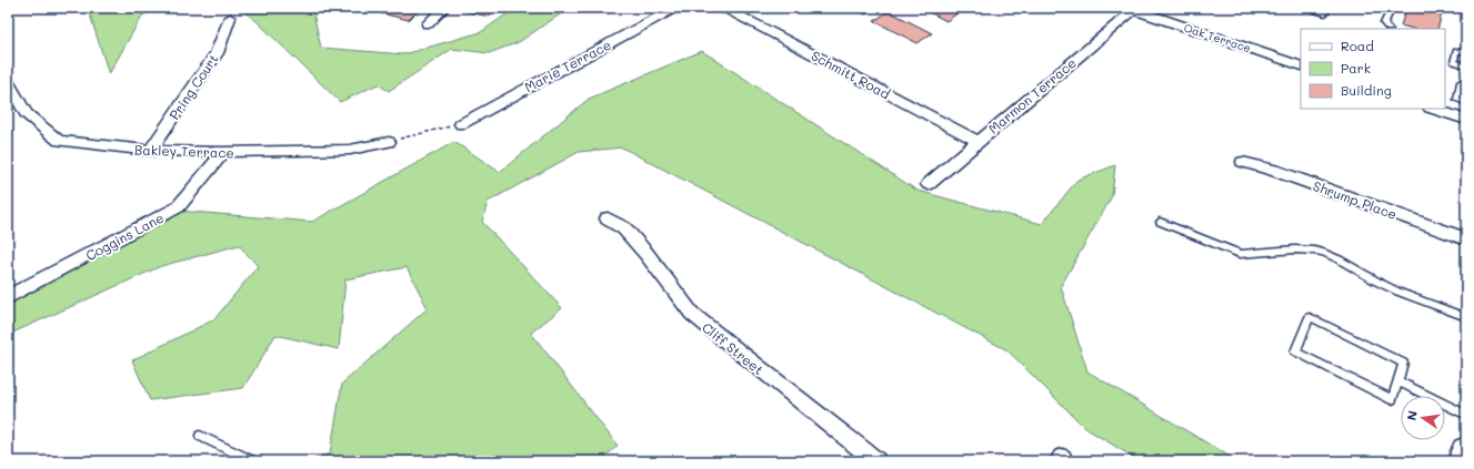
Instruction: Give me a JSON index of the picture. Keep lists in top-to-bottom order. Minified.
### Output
{"streets":{"street":["Oak Terrace","Marie Terrace","Schmitt Road","Pring Court","Marmon Terrace","Bakley Terrace","Shrump Place","Coggins Lane","Cliff Street"]},"crossings":[["Oak Terrace","Marmon Terrace"],["Schmitt Road","Marmon Terrace"],["Pring Court","Bakley Terrace"],["Bakley Terrace","Coggins Lane"]],"legend":["Road","Park","Building"],"north":"left"}
